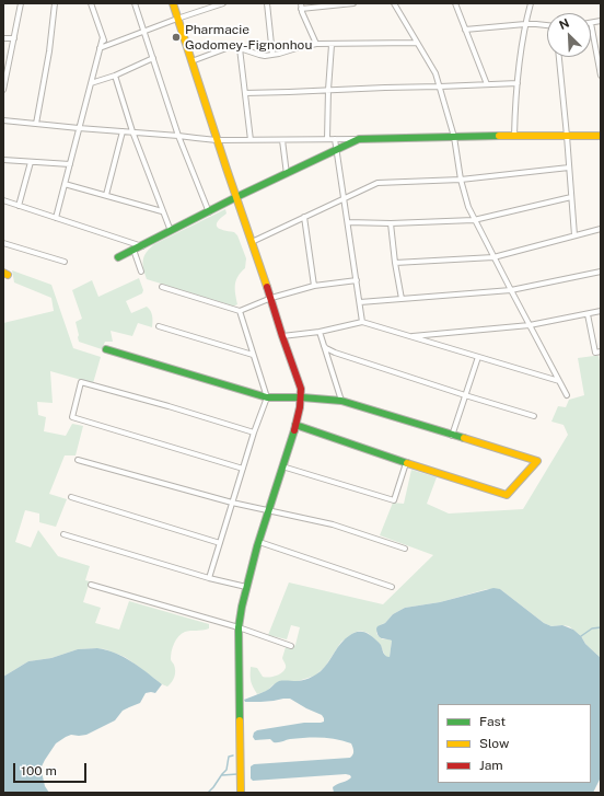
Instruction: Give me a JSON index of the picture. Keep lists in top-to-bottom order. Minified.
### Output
{"places":["Pharmacie Godomey-Fignonhou"],"legend":["Fast","Slow","Jam"],"scale_bar":"100 m","north":"top left"}
